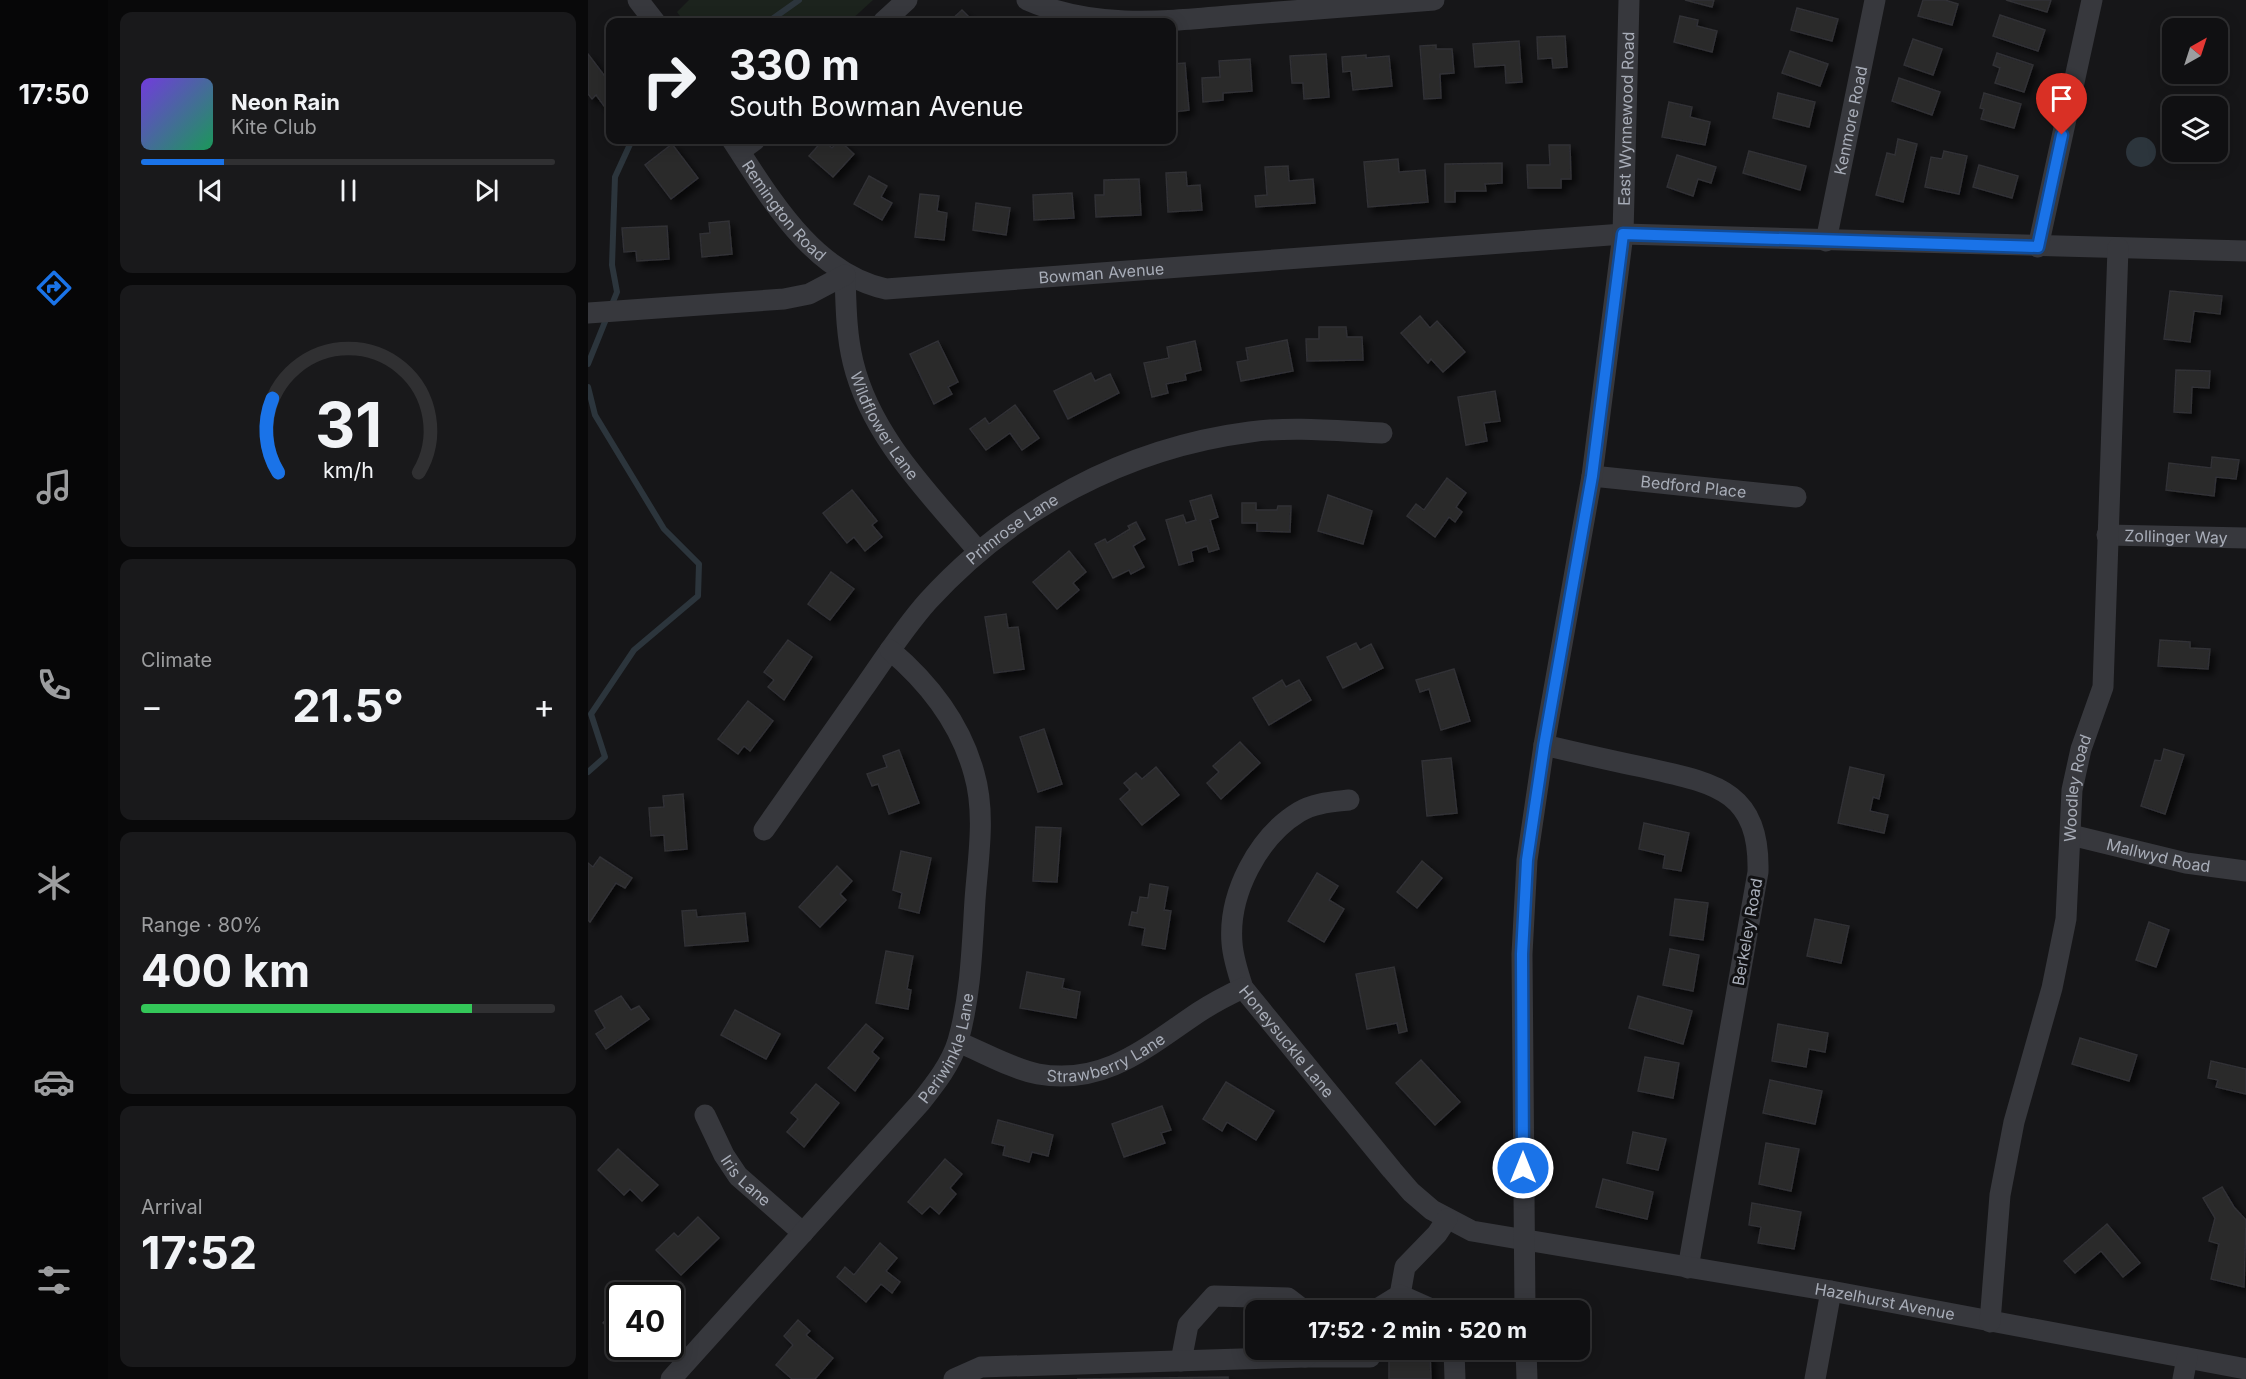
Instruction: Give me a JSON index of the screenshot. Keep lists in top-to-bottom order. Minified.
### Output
{"streets":{"street":["East Wynnewood Road","Kenmore Road","Remington Road","Bowman Avenue","Wildflower Lane","Bedford Place","Primrose Lane","Zollinger Way","Woodley Road","Mallwyd Road","Berkeley Road","Honeysuckle Lane","Periwinkle Lane","Strawberry Lane","Iris Lane","Hazelhurst Avenue"]},"crossings":[["East Wynnewood Road","Bowman Avenue"],["East Wynnewood Road","Bedford Place"],["East Wynnewood Road","Berkeley Road"],["East Wynnewood Road","Honeysuckle Lane"],["East Wynnewood Road","Hazelhurst Avenue"],["Kenmore Road","Bowman Avenue"],["Remington Road","Bowman Avenue"],["Remington Road","Wildflower Lane"],["Bowman Avenue","Wildflower Lane"],["Bowman Avenue","Woodley Road"],["Wildflower Lane","Primrose Lane"],["Primrose Lane","Periwinkle Lane"],["Zollinger Way","Woodley Road"],["Woodley Road","Mallwyd Road"],["Woodley Road","Hazelhurst Avenue"],["Berkeley Road","Hazelhurst Avenue"],["Honeysuckle Lane","Strawberry Lane"],["Honeysuckle Lane","Hazelhurst Avenue"],["Periwinkle Lane","Strawberry Lane"],["Periwinkle Lane","Iris Lane"]],"north":"top right","page":{"tabs":"17:50","turn":["330 m","South Bowman Avenue"],"song":["Neon Rain","Kite Club"],"tile":["Climate",["Range · 80%","400 km"],["Arrival","17:52"]],"heat":["−","21.5°","+"],"limit":"40","trip":"17:52 · 2 min · 520 m","gauge":["31","km/h"]}}
